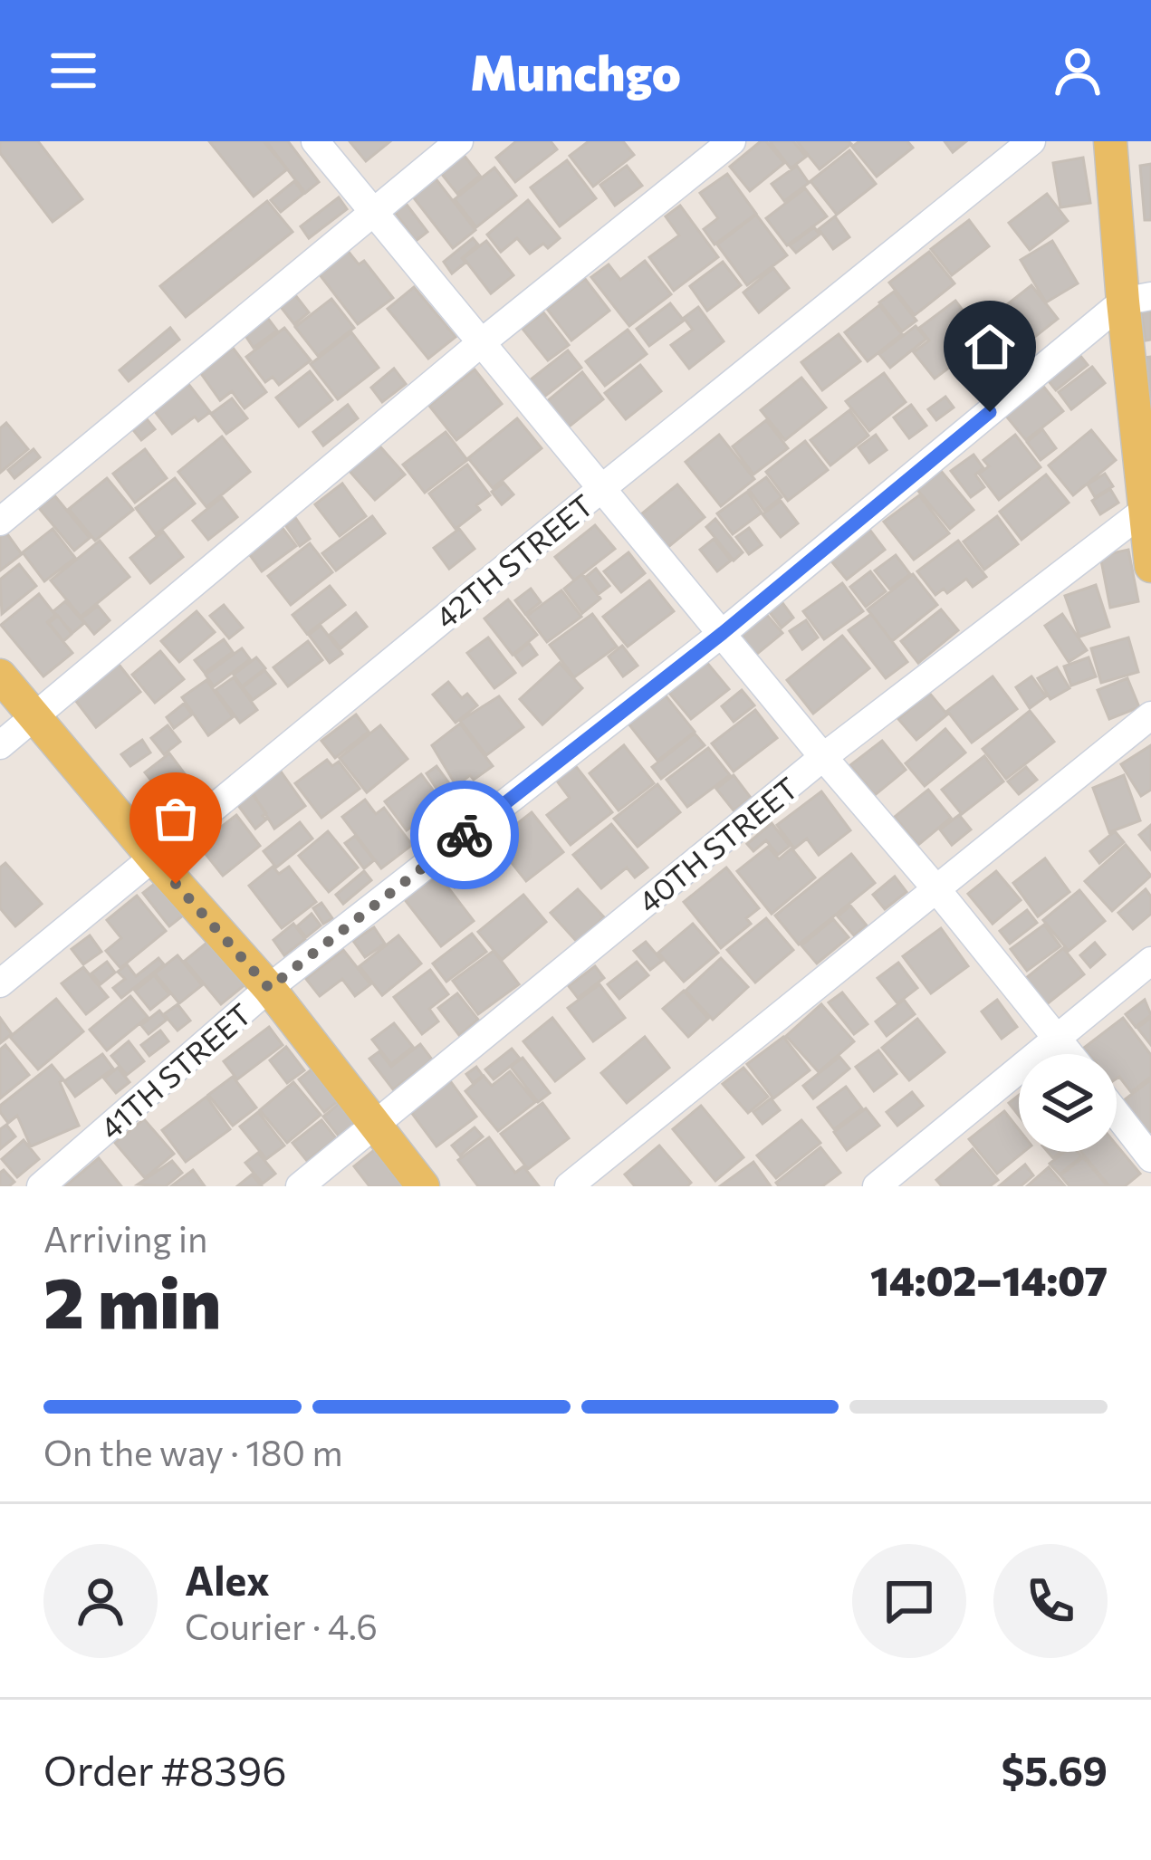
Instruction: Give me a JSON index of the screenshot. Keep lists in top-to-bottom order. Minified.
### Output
{"streets":{"street":["42TH STREET","40TH STREET","41TH STREET"]},"page":{"header":"Munchgo","heading":["2 min","Arriving in","14:02–14:07"],"panel":["Alex","Courier · 4.6","Order #8396","$5.69"],"bar":"On the way · 180 m"}}
